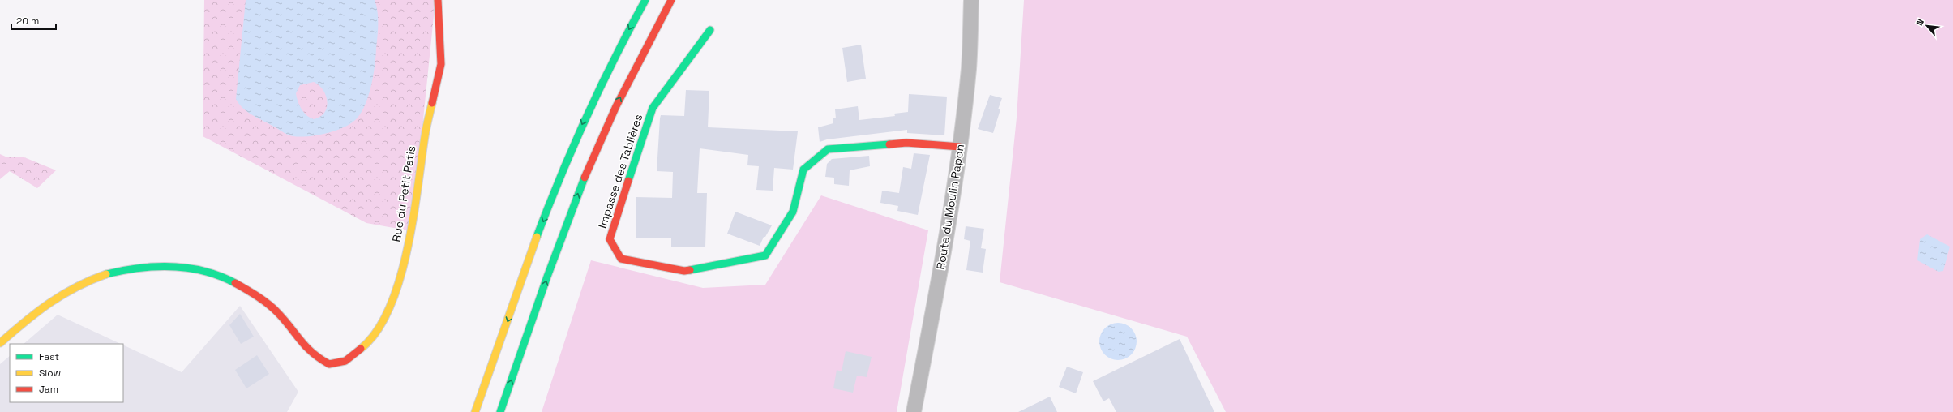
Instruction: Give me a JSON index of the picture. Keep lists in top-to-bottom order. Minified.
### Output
{"streets":{"main road":["Impasse des Tablières","Rue du Petit Patis"],"street":["Route du Moulin Papon"]},"crossings":[["Impasse des Tablières","Route du Moulin Papon"]],"legend":["Fast","Slow","Jam"],"scale_bar":"20 m","north":"top left"}
